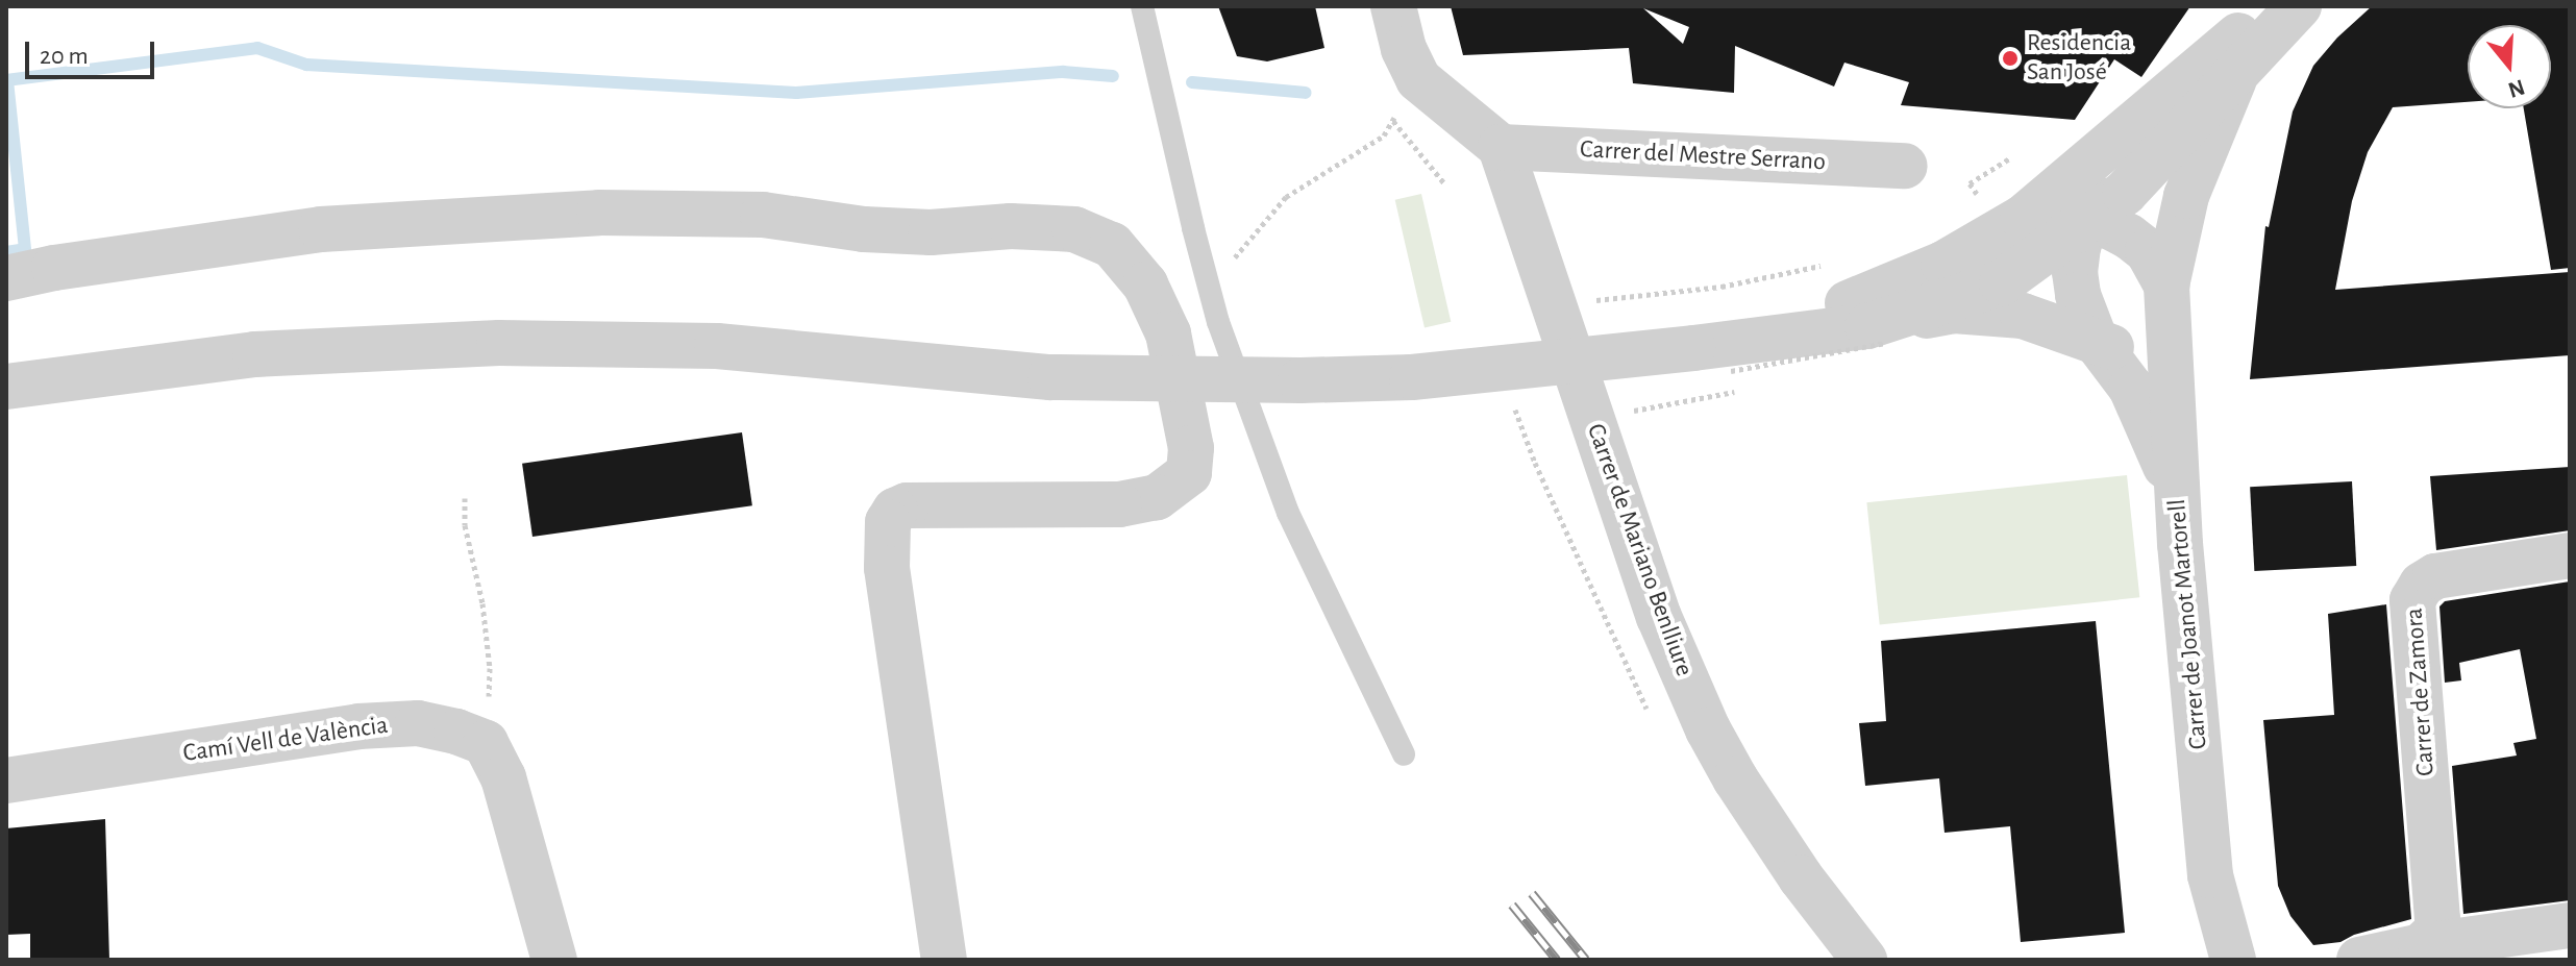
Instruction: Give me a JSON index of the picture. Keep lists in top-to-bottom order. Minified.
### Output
{"streets":{"street":["Carrer del Mestre Serrano","Carrer de Mariano Benlliure","Carrer de Joanot Martorell","Carrer de Zamora","Camí Vell de València"]},"crossings":[["Carrer del Mestre Serrano","Carrer de Mariano Benlliure"]],"places":["Residencia San José"],"scale_bar":"20 m","north":"bottom"}
